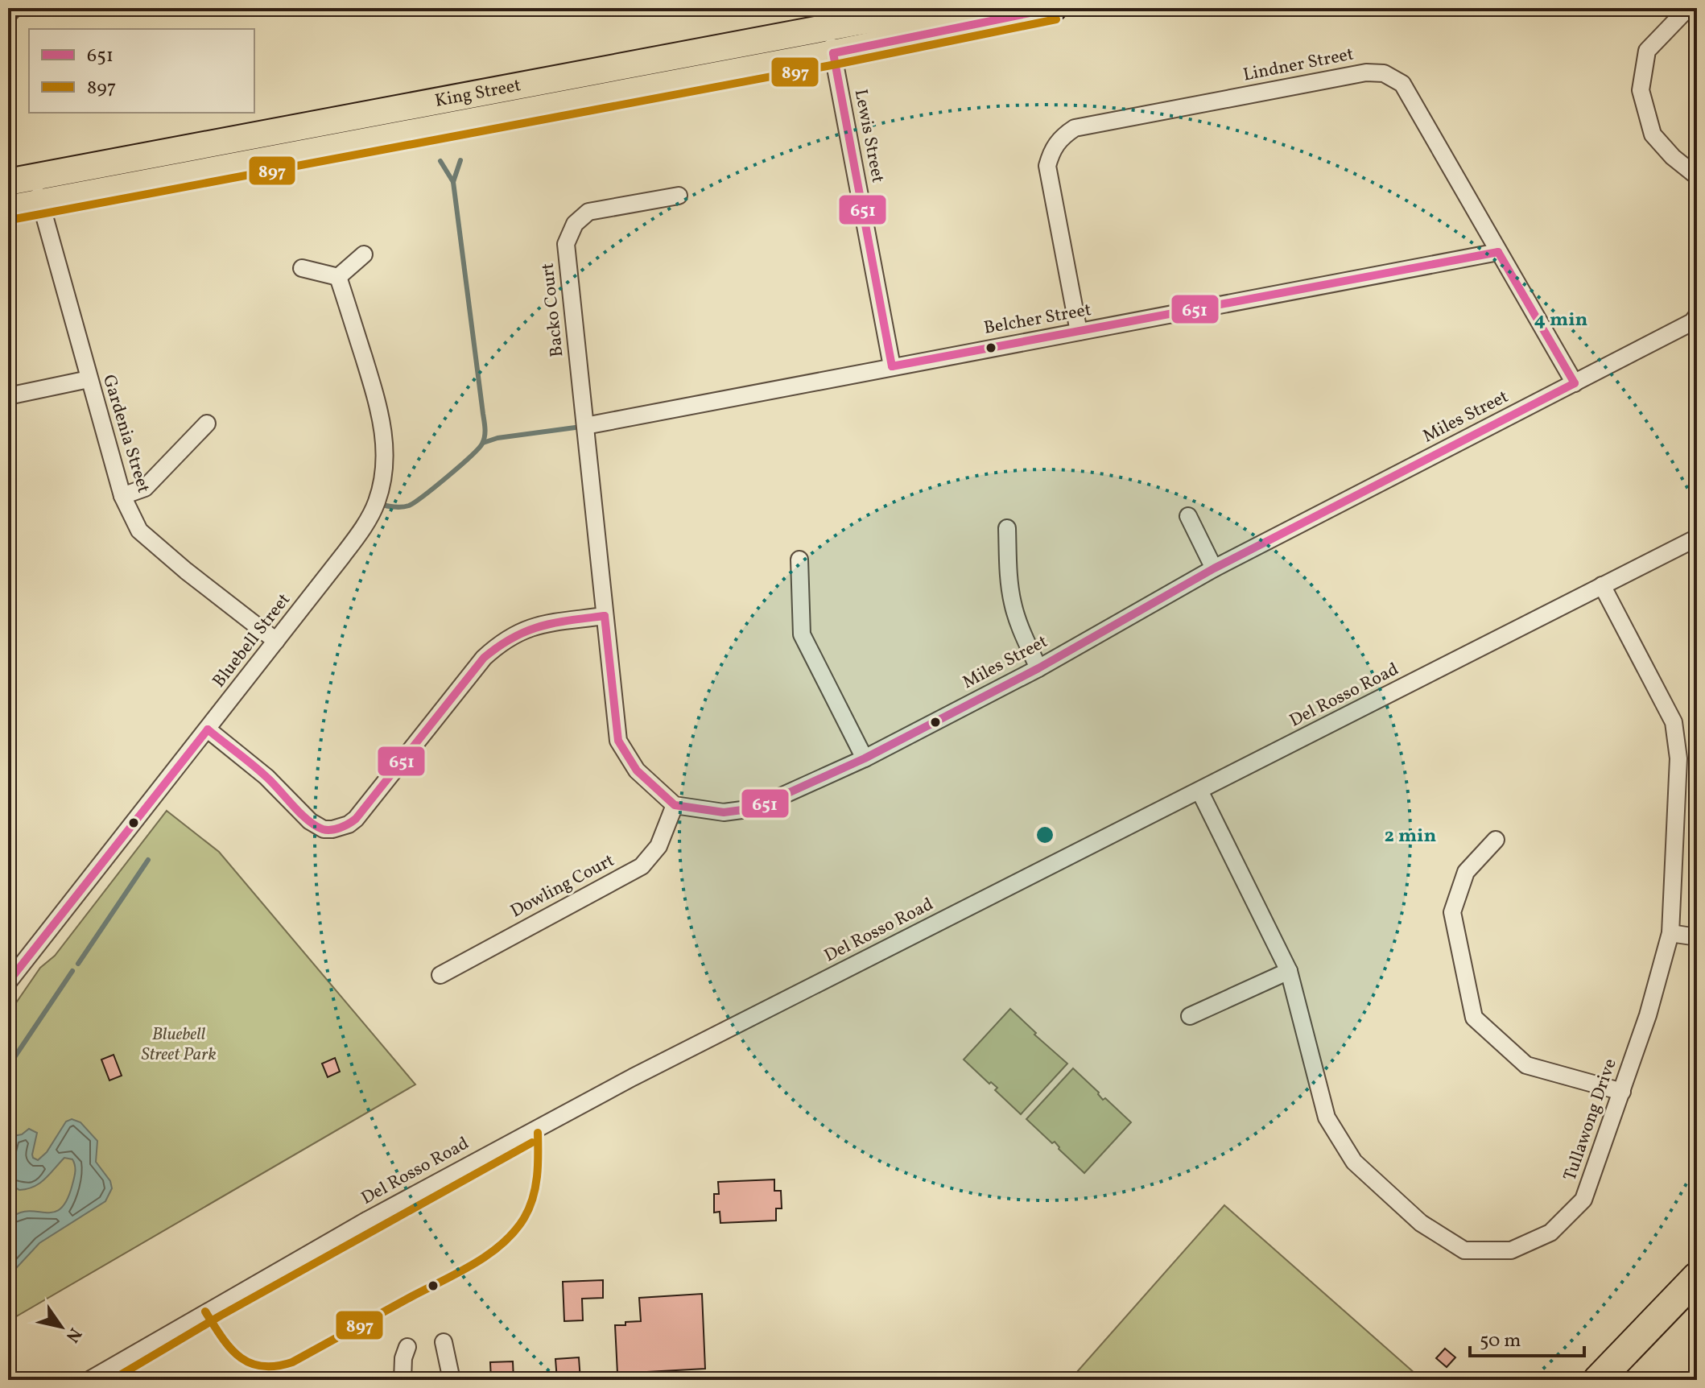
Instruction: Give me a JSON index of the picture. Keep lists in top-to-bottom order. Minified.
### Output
{"streets":{"main road":["King Street"],"street":["Lindner Street","Lewis Street","Backo Court","Belcher Street","Miles Street","Gardenia Street","Bluebell Street","Del Rosso Road","Dowling Court","Tullawong Drive"]},"crossings":[["Lindner Street","Belcher Street"],["Lindner Street","Miles Street"],["King Street","Lewis Street"],["King Street","Gardenia Street"],["Lewis Street","Belcher Street"],["Backo Court","Belcher Street"],["Miles Street","Dowling Court"],["Gardenia Street","Bluebell Street"],["Del Rosso Road","Tullawong Drive"]],"parks":["Bluebell Street Park"],"lines":["transit line 651","transit line 897"],"legend":["651","897"],"scale_bar":"50 m","north":"bottom right","rings":["4 min","2 min"]}
